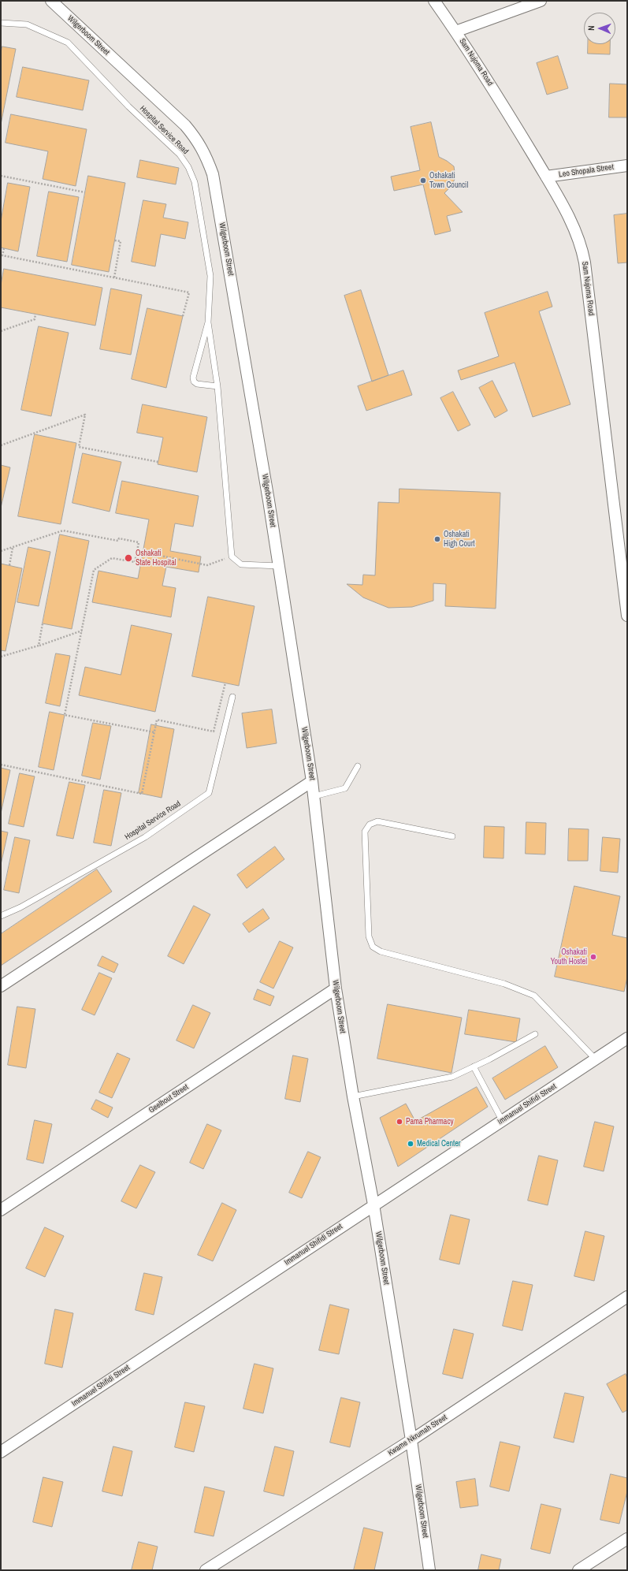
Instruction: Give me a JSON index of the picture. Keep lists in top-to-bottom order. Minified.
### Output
{"streets":{"street":["Wilgerboom Street","Sam Nujoma Road","Leo Shopala Street","Geelhout Street","Immanuel Shifidi Street","Kwame Nkrumah Street"],"lane":["Hospital Service Road"]},"crossings":[["Wilgerboom Street","Geelhout Street"],["Wilgerboom Street","Immanuel Shifidi Street"],["Wilgerboom Street","Kwame Nkrumah Street"],["Sam Nujoma Road","Leo Shopala Street"]],"places":["Oshakati Town Council","Oshakati High Court","Oshakati State Hospital","Oshakati Youth Hostel","Pama Pharmacy","Medical Center"],"north":"left"}
